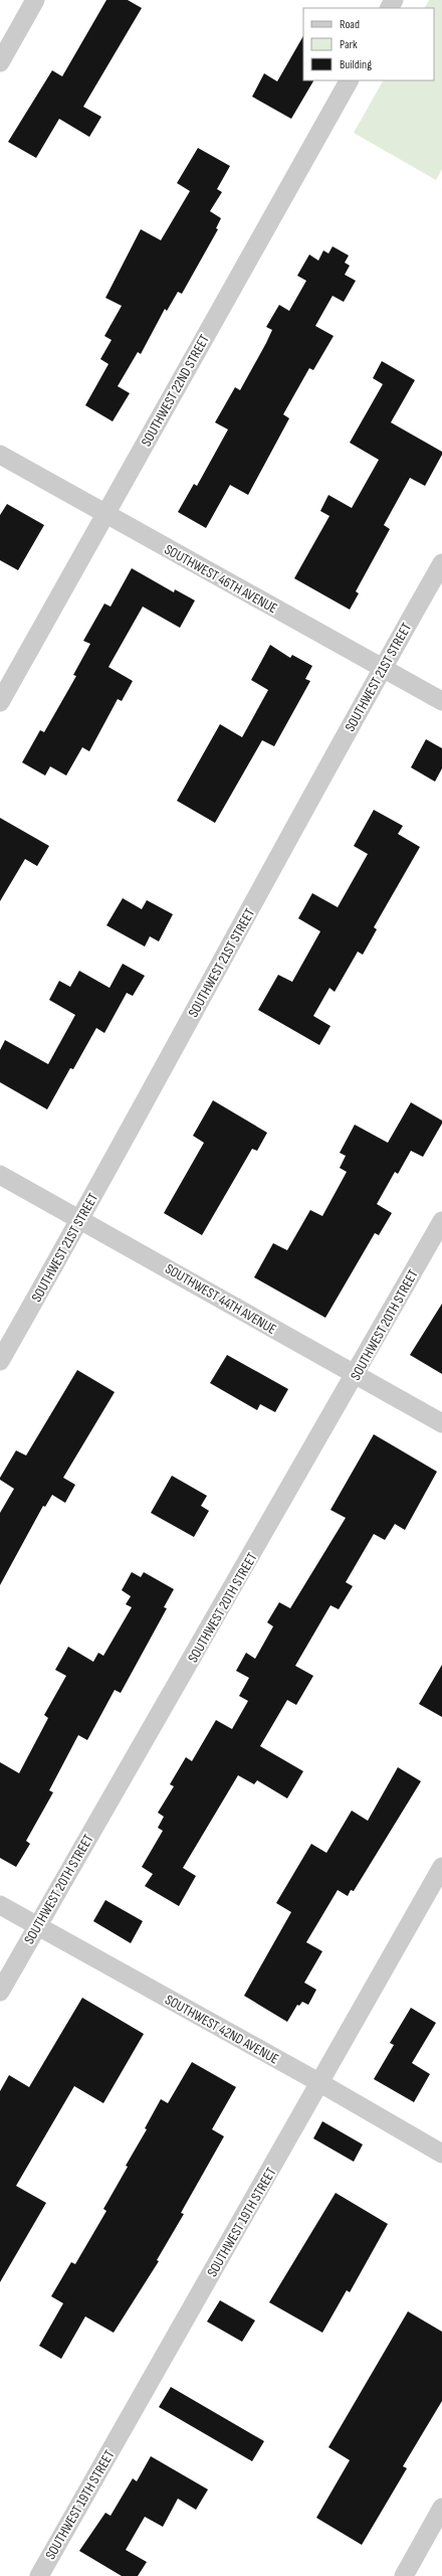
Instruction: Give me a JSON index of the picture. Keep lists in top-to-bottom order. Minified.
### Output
{"streets":{"street":["SOUTHWEST 22ND STREET","SOUTHWEST 46TH AVENUE","SOUTHWEST 21ST STREET","SOUTHWEST 44TH AVENUE","SOUTHWEST 20TH STREET","SOUTHWEST 42ND AVENUE","SOUTHWEST 19TH STREET"]},"crossings":[["SOUTHWEST 22ND STREET","SOUTHWEST 46TH AVENUE"],["SOUTHWEST 46TH AVENUE","SOUTHWEST 21ST STREET"],["SOUTHWEST 21ST STREET","SOUTHWEST 44TH AVENUE"],["SOUTHWEST 44TH AVENUE","SOUTHWEST 20TH STREET"],["SOUTHWEST 20TH STREET","SOUTHWEST 42ND AVENUE"],["SOUTHWEST 42ND AVENUE","SOUTHWEST 19TH STREET"]],"legend":["Road","Park","Building"]}
